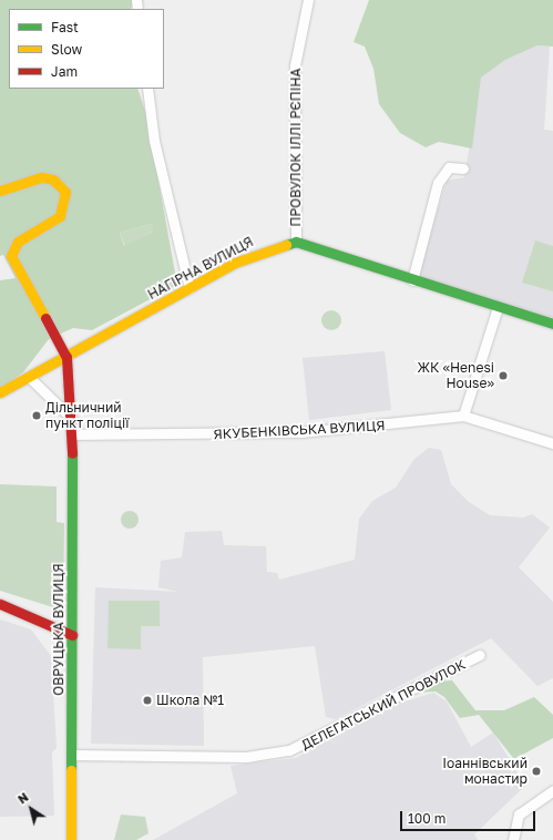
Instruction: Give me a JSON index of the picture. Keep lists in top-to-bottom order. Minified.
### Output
{"streets":{"street":["ПРОВУЛОК ІЛЛІ РЄПІНА","НАГІРНА ВУЛИЦЯ","ЯКУБЕНКІВСЬКА ВУЛИЦЯ","ОВРУЦЬКА ВУЛИЦЯ","ДЕЛЕГАТСЬКИЙ ПРОВУЛОК"]},"crossings":[["ПРОВУЛОК ІЛЛІ РЄПІНА","НАГІРНА ВУЛИЦЯ"],["НАГІРНА ВУЛИЦЯ","ОВРУЦЬКА ВУЛИЦЯ"],["ЯКУБЕНКІВСЬКА ВУЛИЦЯ","ОВРУЦЬКА ВУЛИЦЯ"],["ОВРУЦЬКА ВУЛИЦЯ","ДЕЛЕГАТСЬКИЙ ПРОВУЛОК"]],"places":["ЖК «Henesi House»","Дільничний пункт поліції","Школа №1","Іоаннівський монастир"],"legend":["Fast","Slow","Jam"],"scale_bar":"100 m","north":"top left"}
